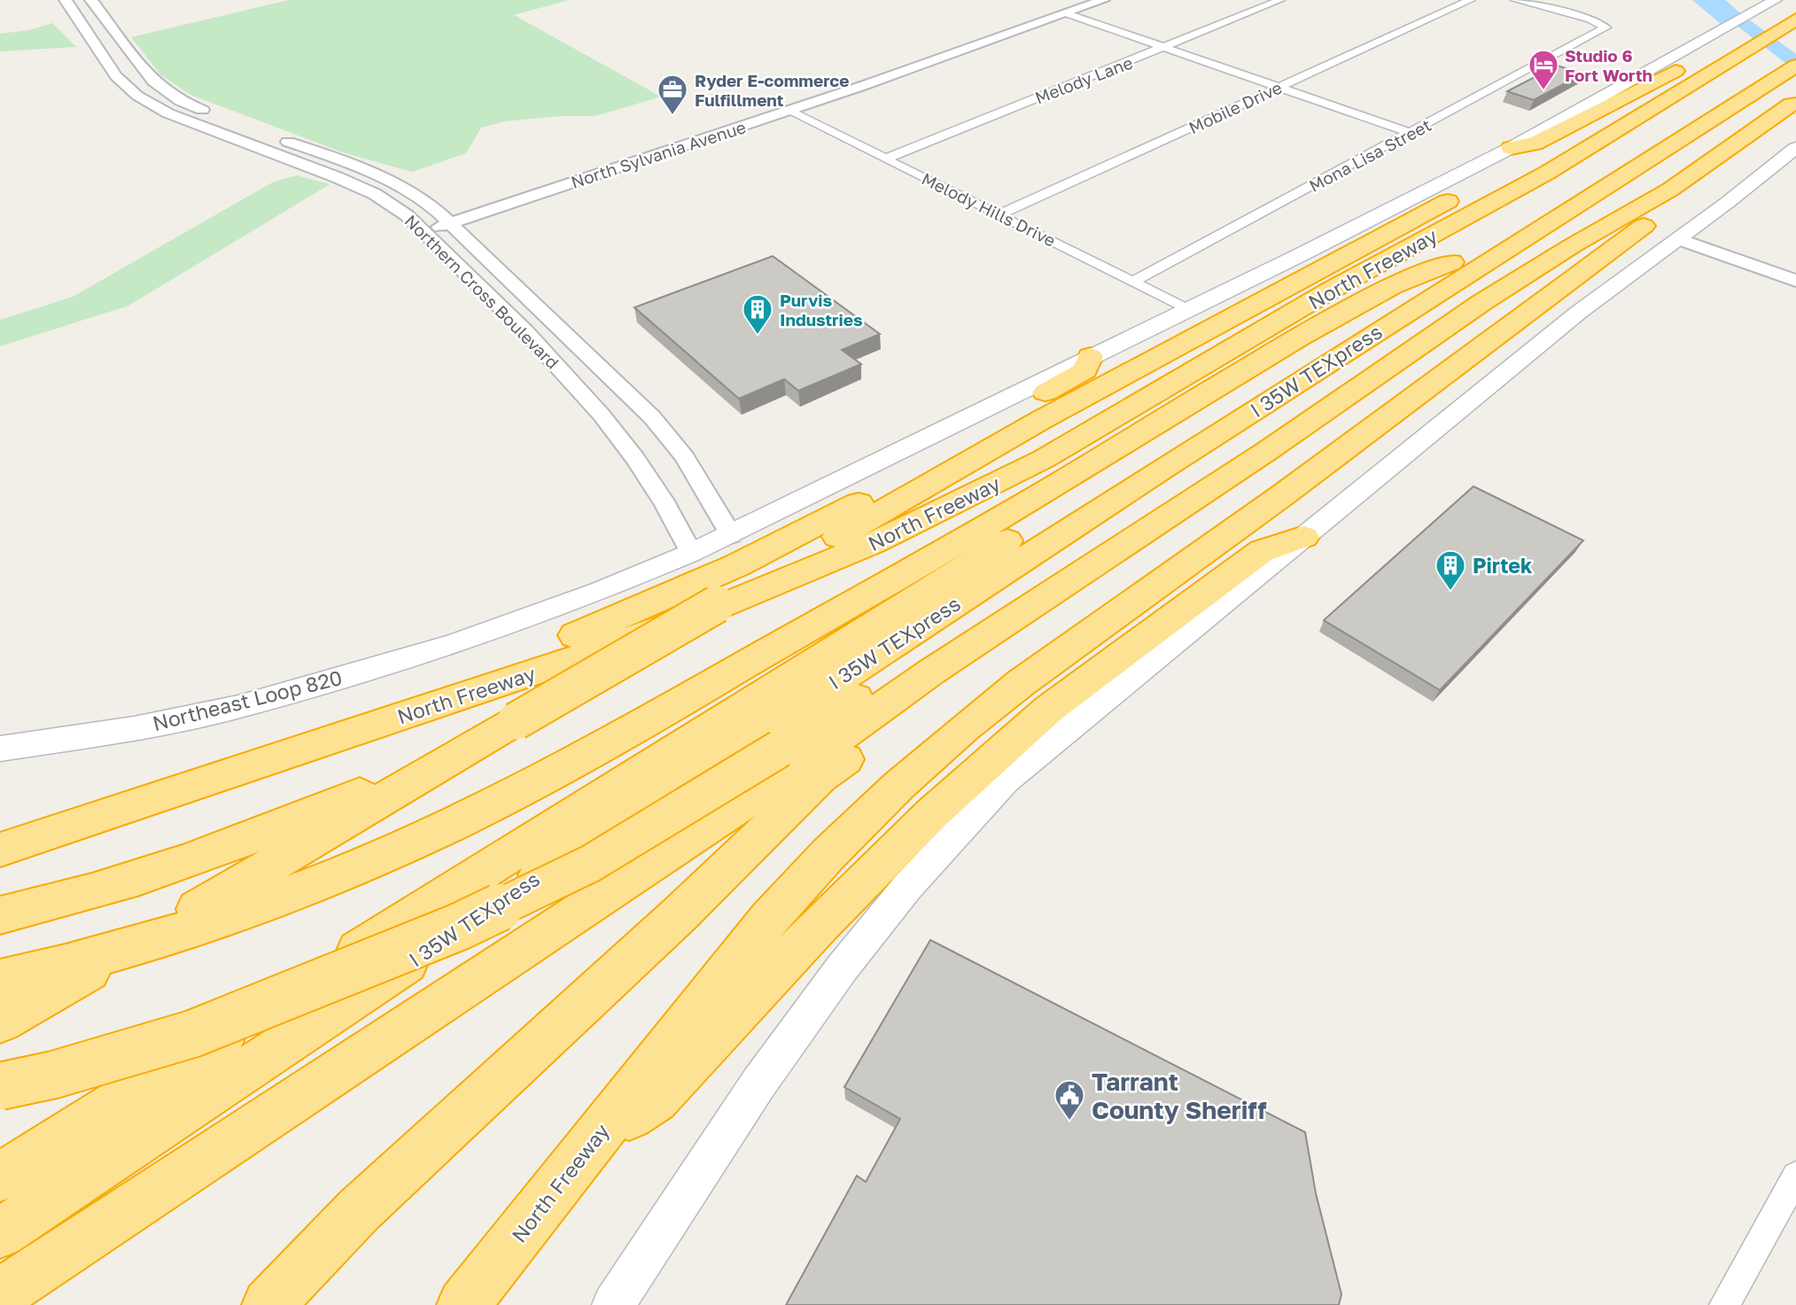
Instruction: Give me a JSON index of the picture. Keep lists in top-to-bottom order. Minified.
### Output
{"streets":{"highway":["North Freeway","I 35W TEXpress"],"main road":["Northeast Loop 820"],"street":["Melody Lane","Mobile Drive","North Sylvania Avenue","Mona Lisa Street","Melody Hills Drive","Northern Cross Boulevard"]},"crossings":[["Melody Lane","Melody Hills Drive"],["Mobile Drive","Melody Hills Drive"],["North Sylvania Avenue","Melody Hills Drive"],["North Sylvania Avenue","Northern Cross Boulevard"],["Mona Lisa Street","Melody Hills Drive"],["Melody Hills Drive","North Freeway"],["North Freeway","Northern Cross Boulevard"],["North Freeway","Northeast Loop 820"]],"places":{"hotel":["Studio 6 Fort Worth"],"office":["Ryder E-commerce Fulfillment"],"building":["Purvis Industries","Pirtek"],"public building":["Tarrant County Sheriff"]}}
